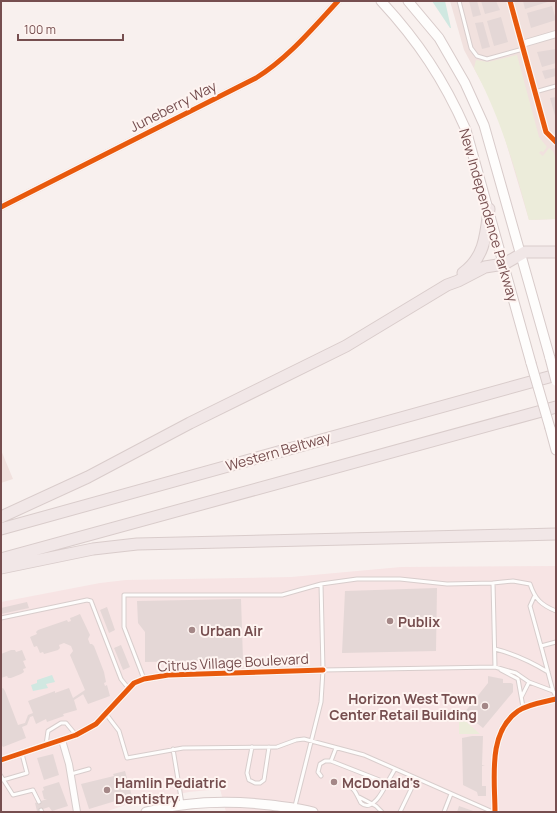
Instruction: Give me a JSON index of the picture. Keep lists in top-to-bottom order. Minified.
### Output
{"streets":{"highway":["Western Beltway"],"main road":["New Independence Parkway"],"street":["Juneberry Way","Citrus Village Boulevard"]},"places":["Publix","Urban Air","Horizon West Town Center Retail Building","McDonald's","Hamlin Pediatric Dentistry"],"scale_bar":"100 m"}
